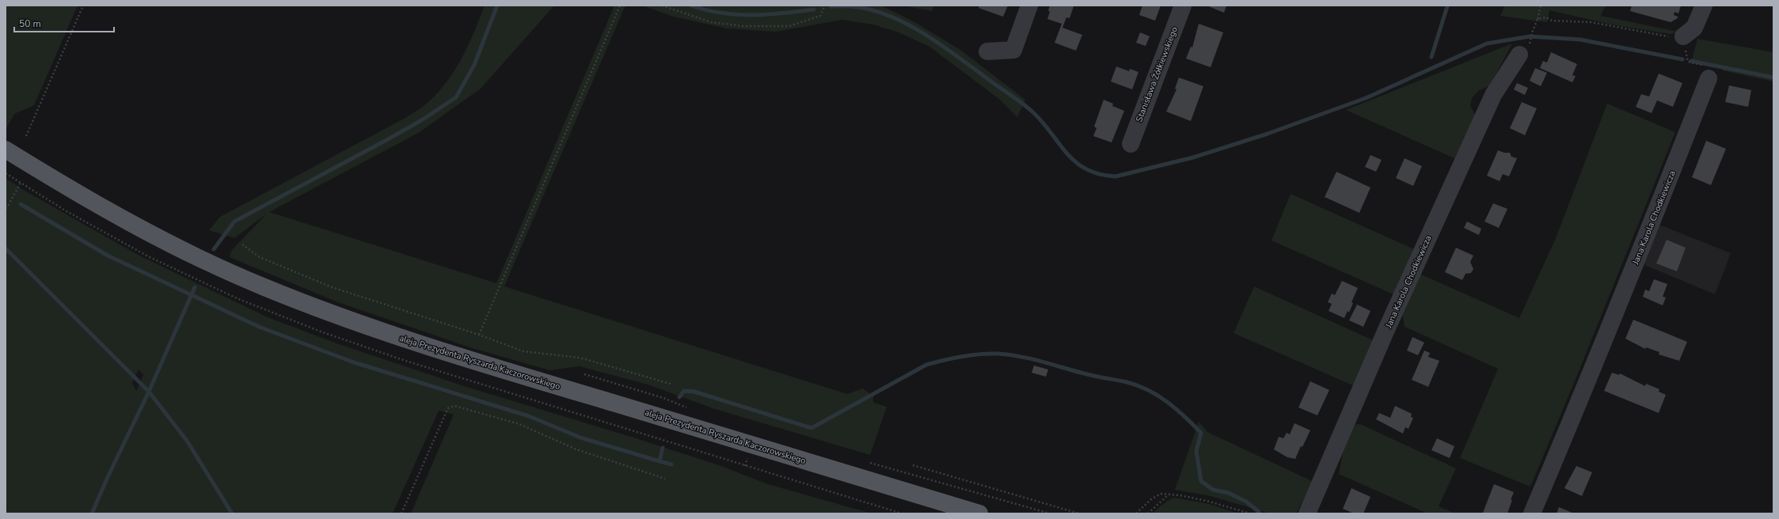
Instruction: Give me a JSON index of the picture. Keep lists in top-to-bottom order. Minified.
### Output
{"streets":{"main road":["aleja Prezydenta Ryszarda Kaczorowskiego"],"street":["Stanisława Żółkiewskiego","Jana Karola Chodkiewicza"]},"scale_bar":"50 m"}
